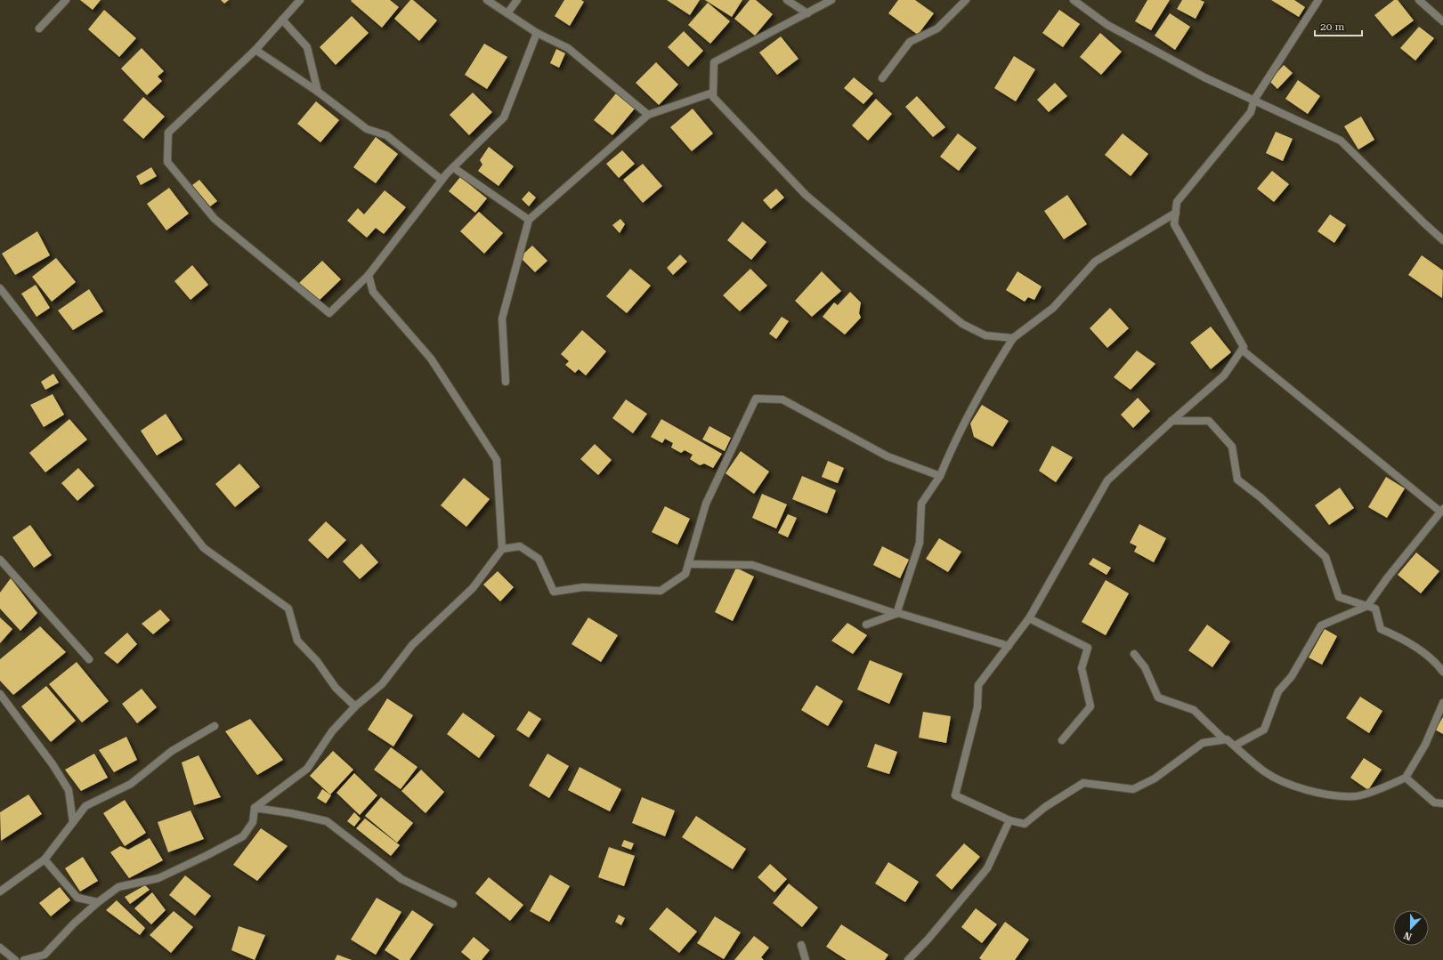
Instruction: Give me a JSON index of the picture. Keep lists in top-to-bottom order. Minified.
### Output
{"scale_bar":"20 m","north":"bottom"}
